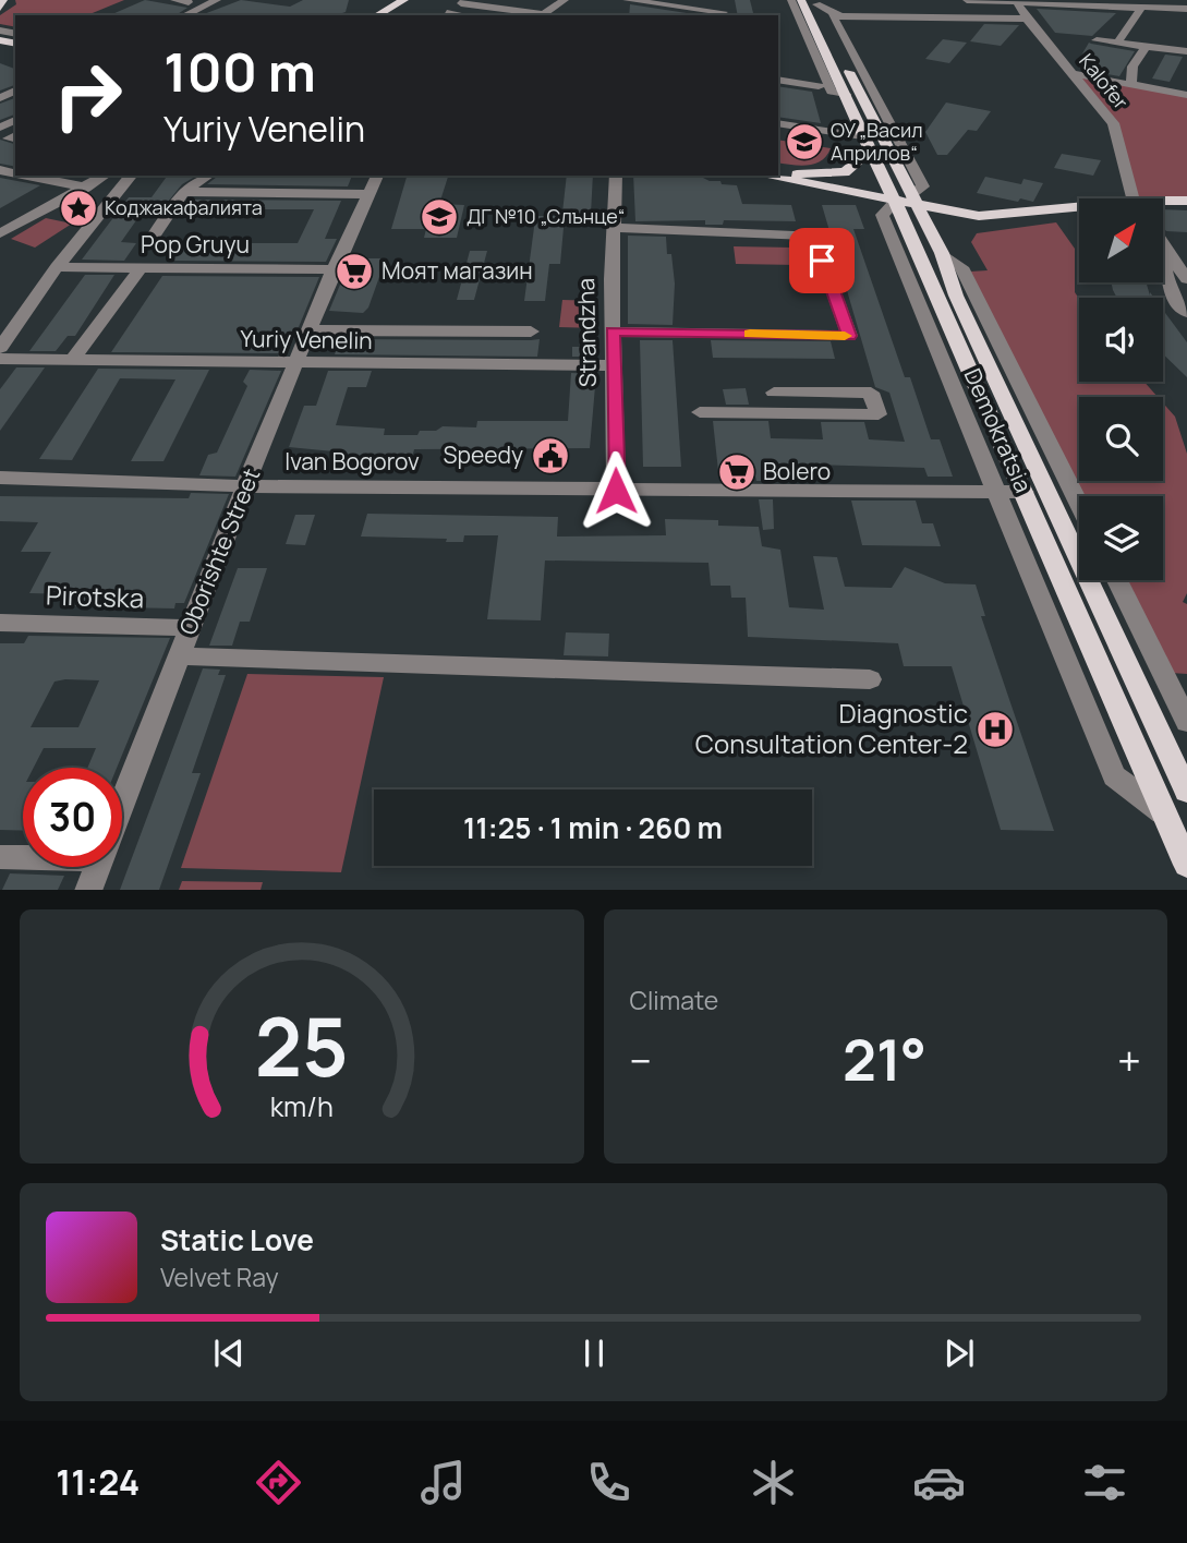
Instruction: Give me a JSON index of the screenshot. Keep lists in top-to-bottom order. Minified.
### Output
{"streets":{"main road":["Demokratsia"],"street":["Kalofer","Pop Gruyu","Strandzha","Yuriy Venelin","Ivan Bogorov","Oborishte Street","Pirotska"]},"crossings":[["Pop Gruyu","Oborishte Street"],["Strandzha","Yuriy Venelin"],["Strandzha","Ivan Bogorov"],["Yuriy Venelin","Oborishte Street"],["Demokratsia","Ivan Bogorov"],["Ivan Bogorov","Oborishte Street"],["Oborishte Street","Pirotska"]],"places":{"school or university":["ОУ „Васил Априлов“","ДГ №10 „Слънце“"],"place":["Коджакафалията"],"supermarket":["Моят магазин","Bolero"],"public building":["Speedy"],"hospital":["Diagnostic Consultation Center-2"]},"north":"top right","page":{"turn":["100 m","Yuriy Venelin"],"limit":"30","trip":"11:25 · 1 min · 260 m","tile":"Climate","heat":["−","21°","+"],"song":["Static Love","Velvet Ray"],"tabs":"11:24","gauge":["25","km/h"]}}
